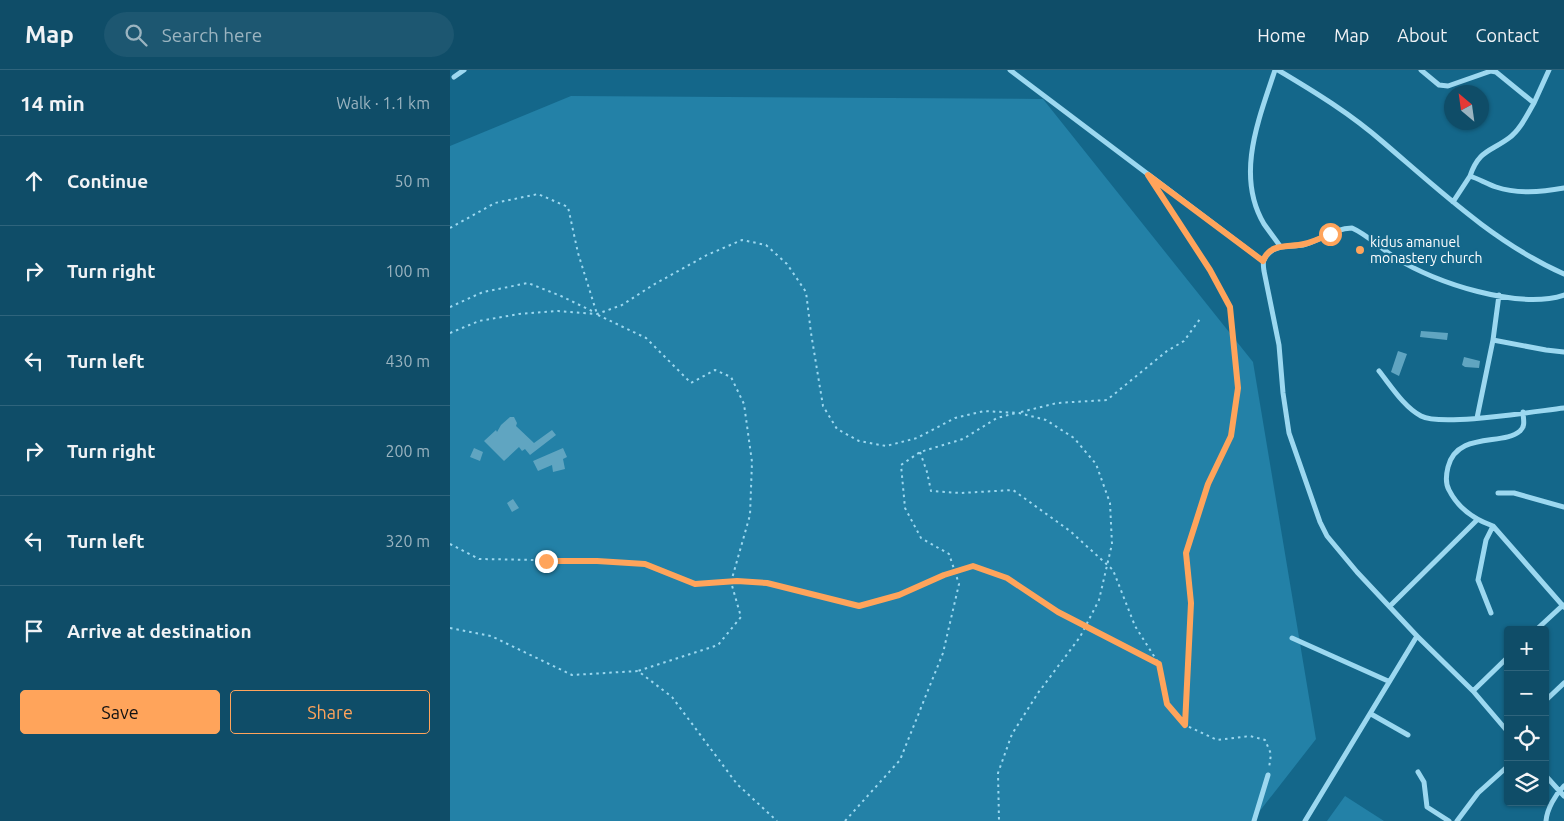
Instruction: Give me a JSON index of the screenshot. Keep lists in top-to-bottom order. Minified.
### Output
{"places":["kidus amanuel monastery church"],"north":"top left","page":{"header":"Map","search":"Search here","nav":["Home","Map","About","Contact"],"heading":["14 min","Walk · 1.1 km"],"list":[["Continue","50 m"],["Turn right","100 m"],["Turn left","430 m"],["Turn right","200 m"],["Turn left","320 m"],"Arrive at destination"],"map_buttons":["+","−"],"buttons":["Save","Share"]}}
